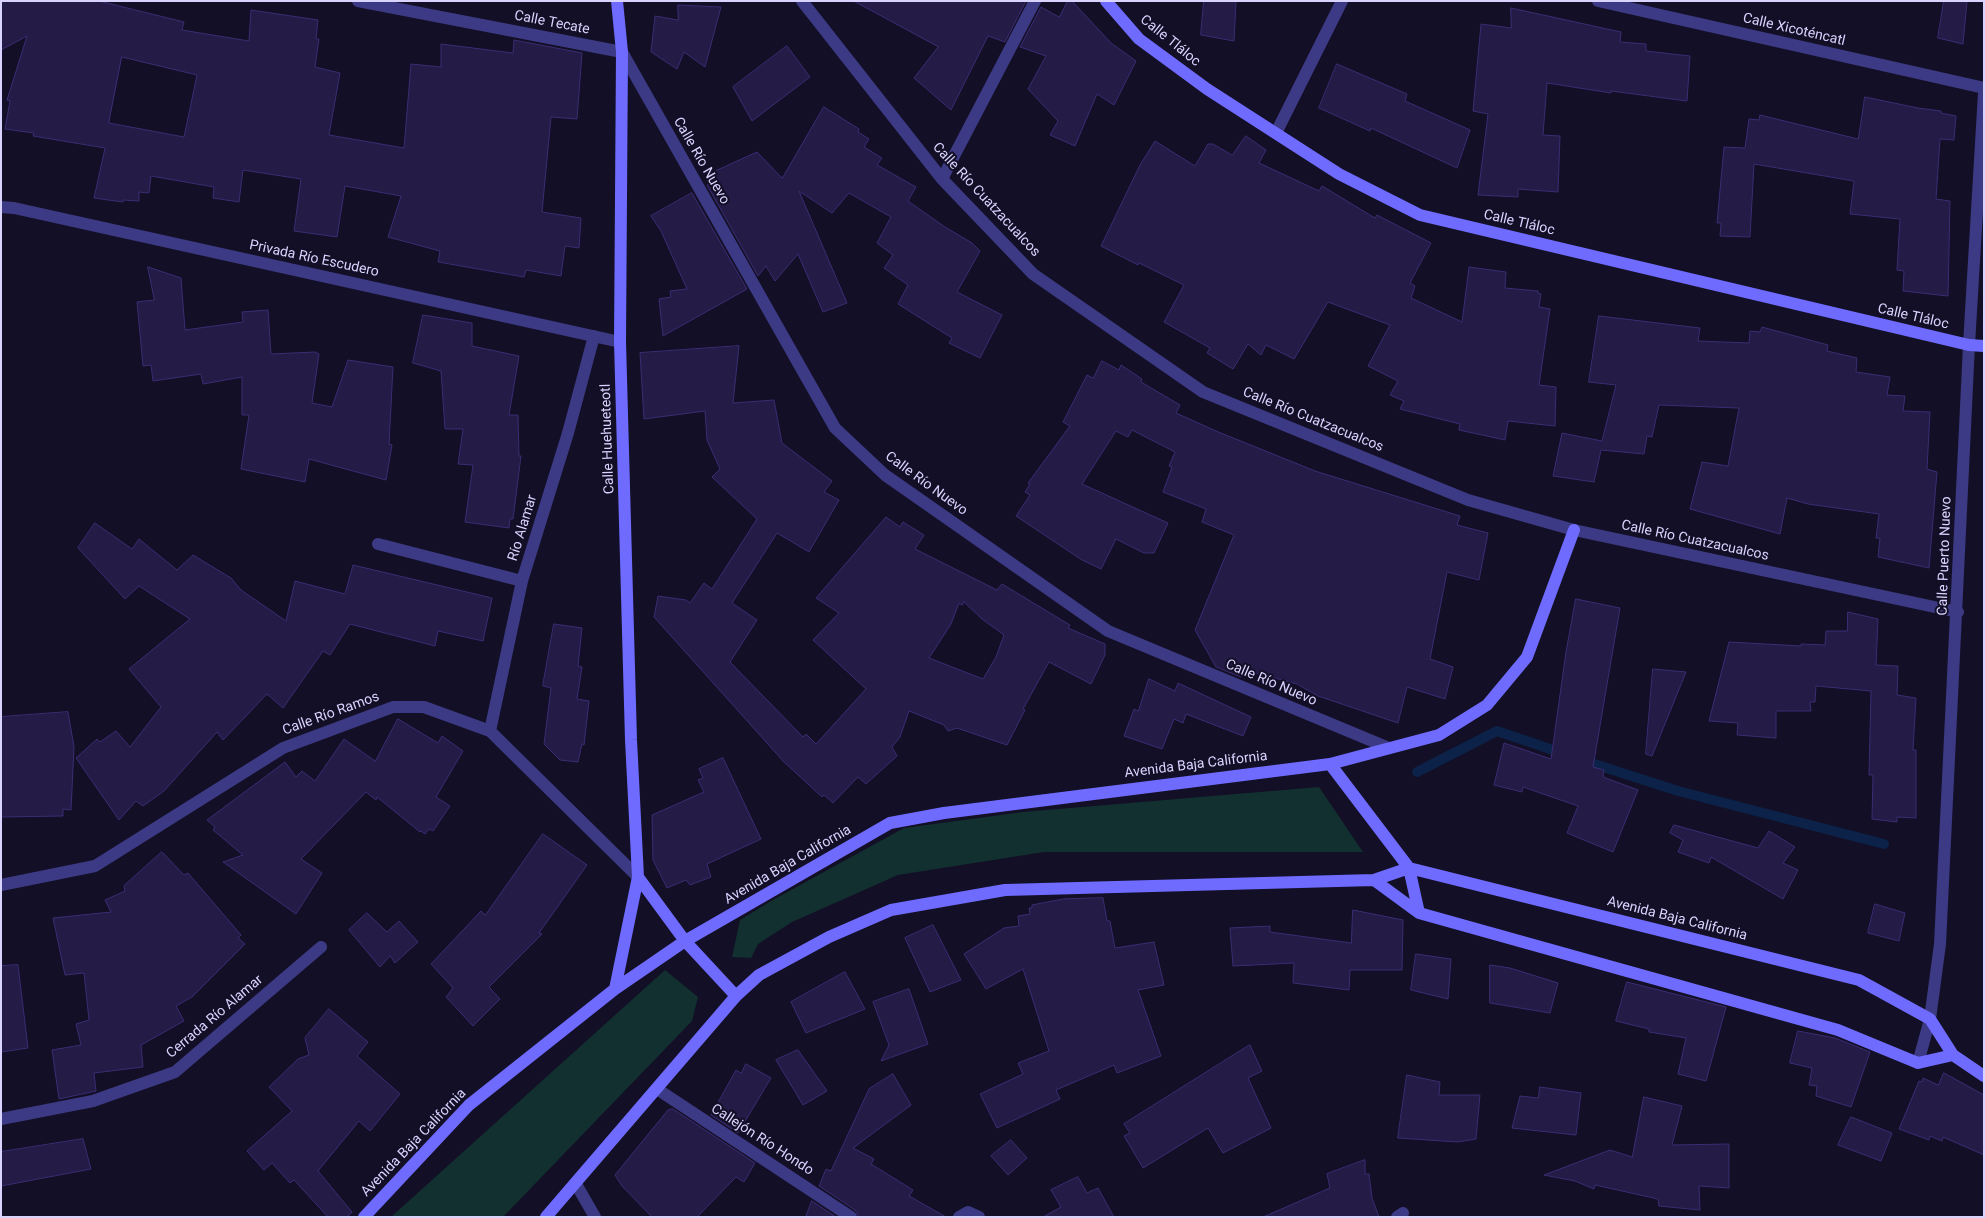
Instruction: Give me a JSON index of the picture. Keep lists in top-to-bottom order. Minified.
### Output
{"streets":{"street":["Calle Tecate","Calle Xicoténcatl","Calle Tláloc","Calle Río Nuevo","Calle Río Cuatzacualcos","Privada Río Escudero","Calle Huehueteotl","Río Alamar","Calle Puerto Nuevo","Calle Río Ramos","Avenida Baja California","Cerrada Río Alamar","Callejón Río Hondo"]},"crossings":[["Calle Tecate","Calle Río Nuevo"],["Calle Tecate","Calle Huehueteotl"],["Calle Tláloc","Calle Puerto Nuevo"],["Calle Río Nuevo","Calle Huehueteotl"],["Calle Río Nuevo","Avenida Baja California"],["Calle Río Cuatzacualcos","Calle Puerto Nuevo"],["Calle Río Cuatzacualcos","Avenida Baja California"],["Privada Río Escudero","Calle Huehueteotl"],["Privada Río Escudero","Río Alamar"],["Calle Huehueteotl","Calle Río Ramos"],["Calle Huehueteotl","Avenida Baja California"],["Río Alamar","Calle Río Ramos"],["Calle Puerto Nuevo","Avenida Baja California"],["Calle Río Ramos","Avenida Baja California"]]}
